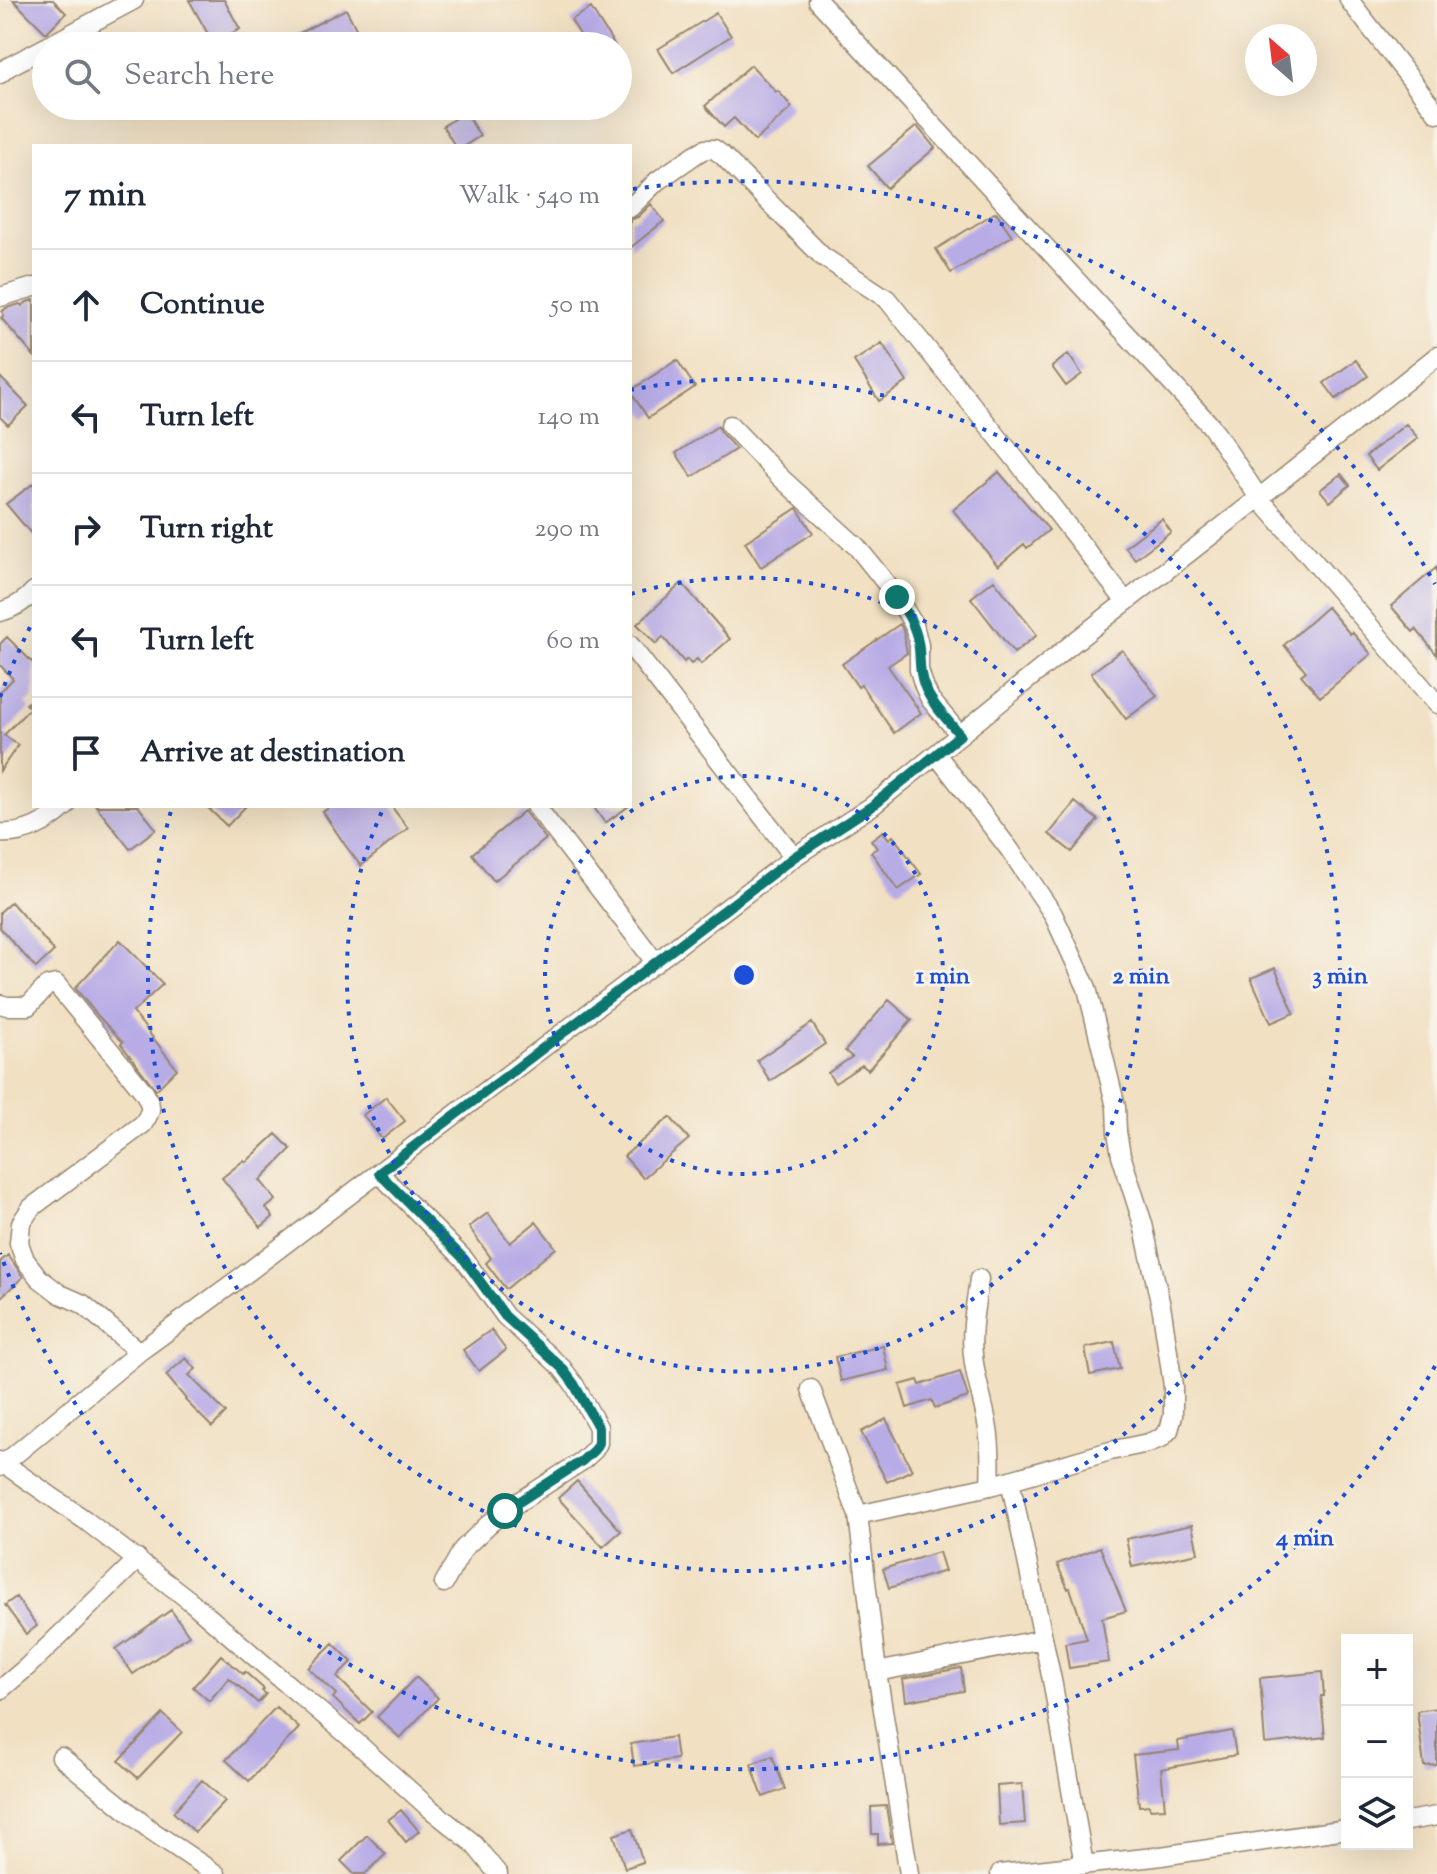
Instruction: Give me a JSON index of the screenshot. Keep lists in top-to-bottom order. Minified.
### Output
{"north":"top left","page":{"search":"Search here","heading":["7 min","Walk · 540 m"],"list":[["Continue","50 m"],["Turn left","140 m"],["Turn right","290 m"],["Turn left","60 m"],"Arrive at destination"],"map_buttons":["+","−"]},"rings":["1 min","2 min","3 min","4 min"]}
